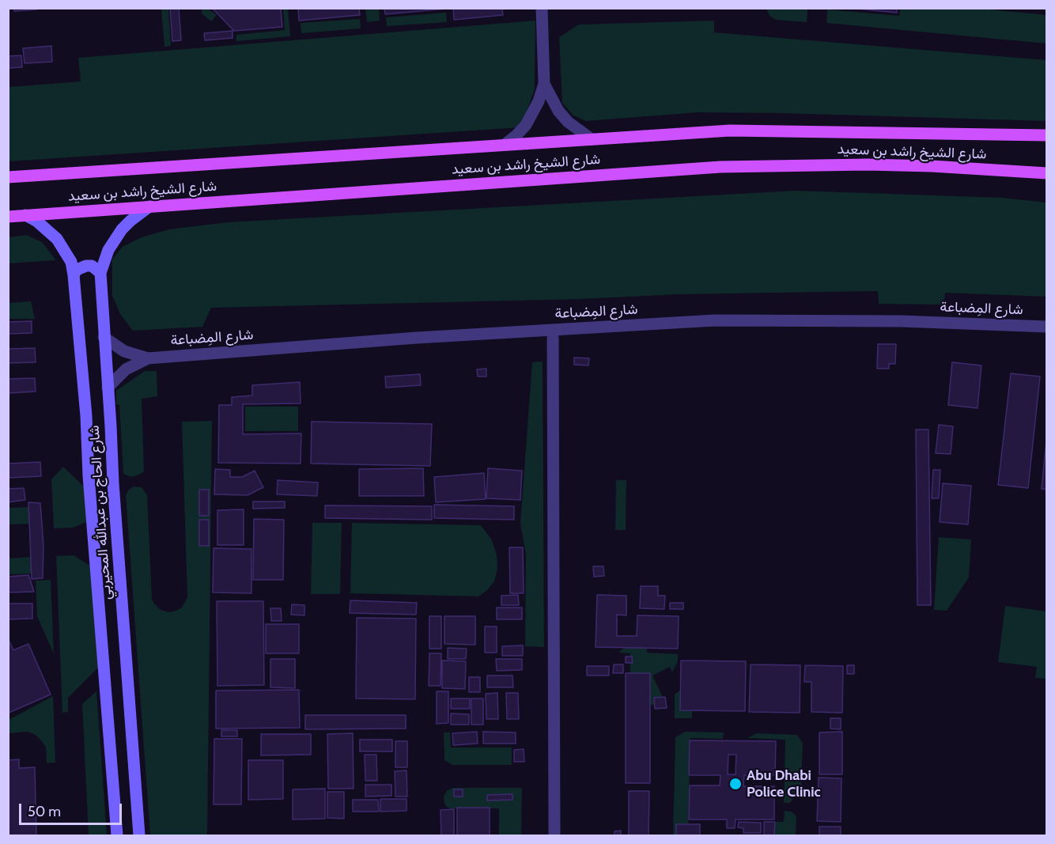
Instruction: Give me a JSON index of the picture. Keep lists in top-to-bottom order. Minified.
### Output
{"streets":{"main road":["شارع الشيخ راشد بن سعيد"],"street":["شارع المِضباعة","شارع الحاج بن عبدالله المحيربي"]},"crossings":[["شارع الشيخ راشد بن سعيد","شارع الحاج بن عبدالله المحيربي"],["شارع المِضباعة","شارع الحاج بن عبدالله المحيربي"]],"places":["Abu Dhabi Police Clinic"],"scale_bar":"50 m"}
